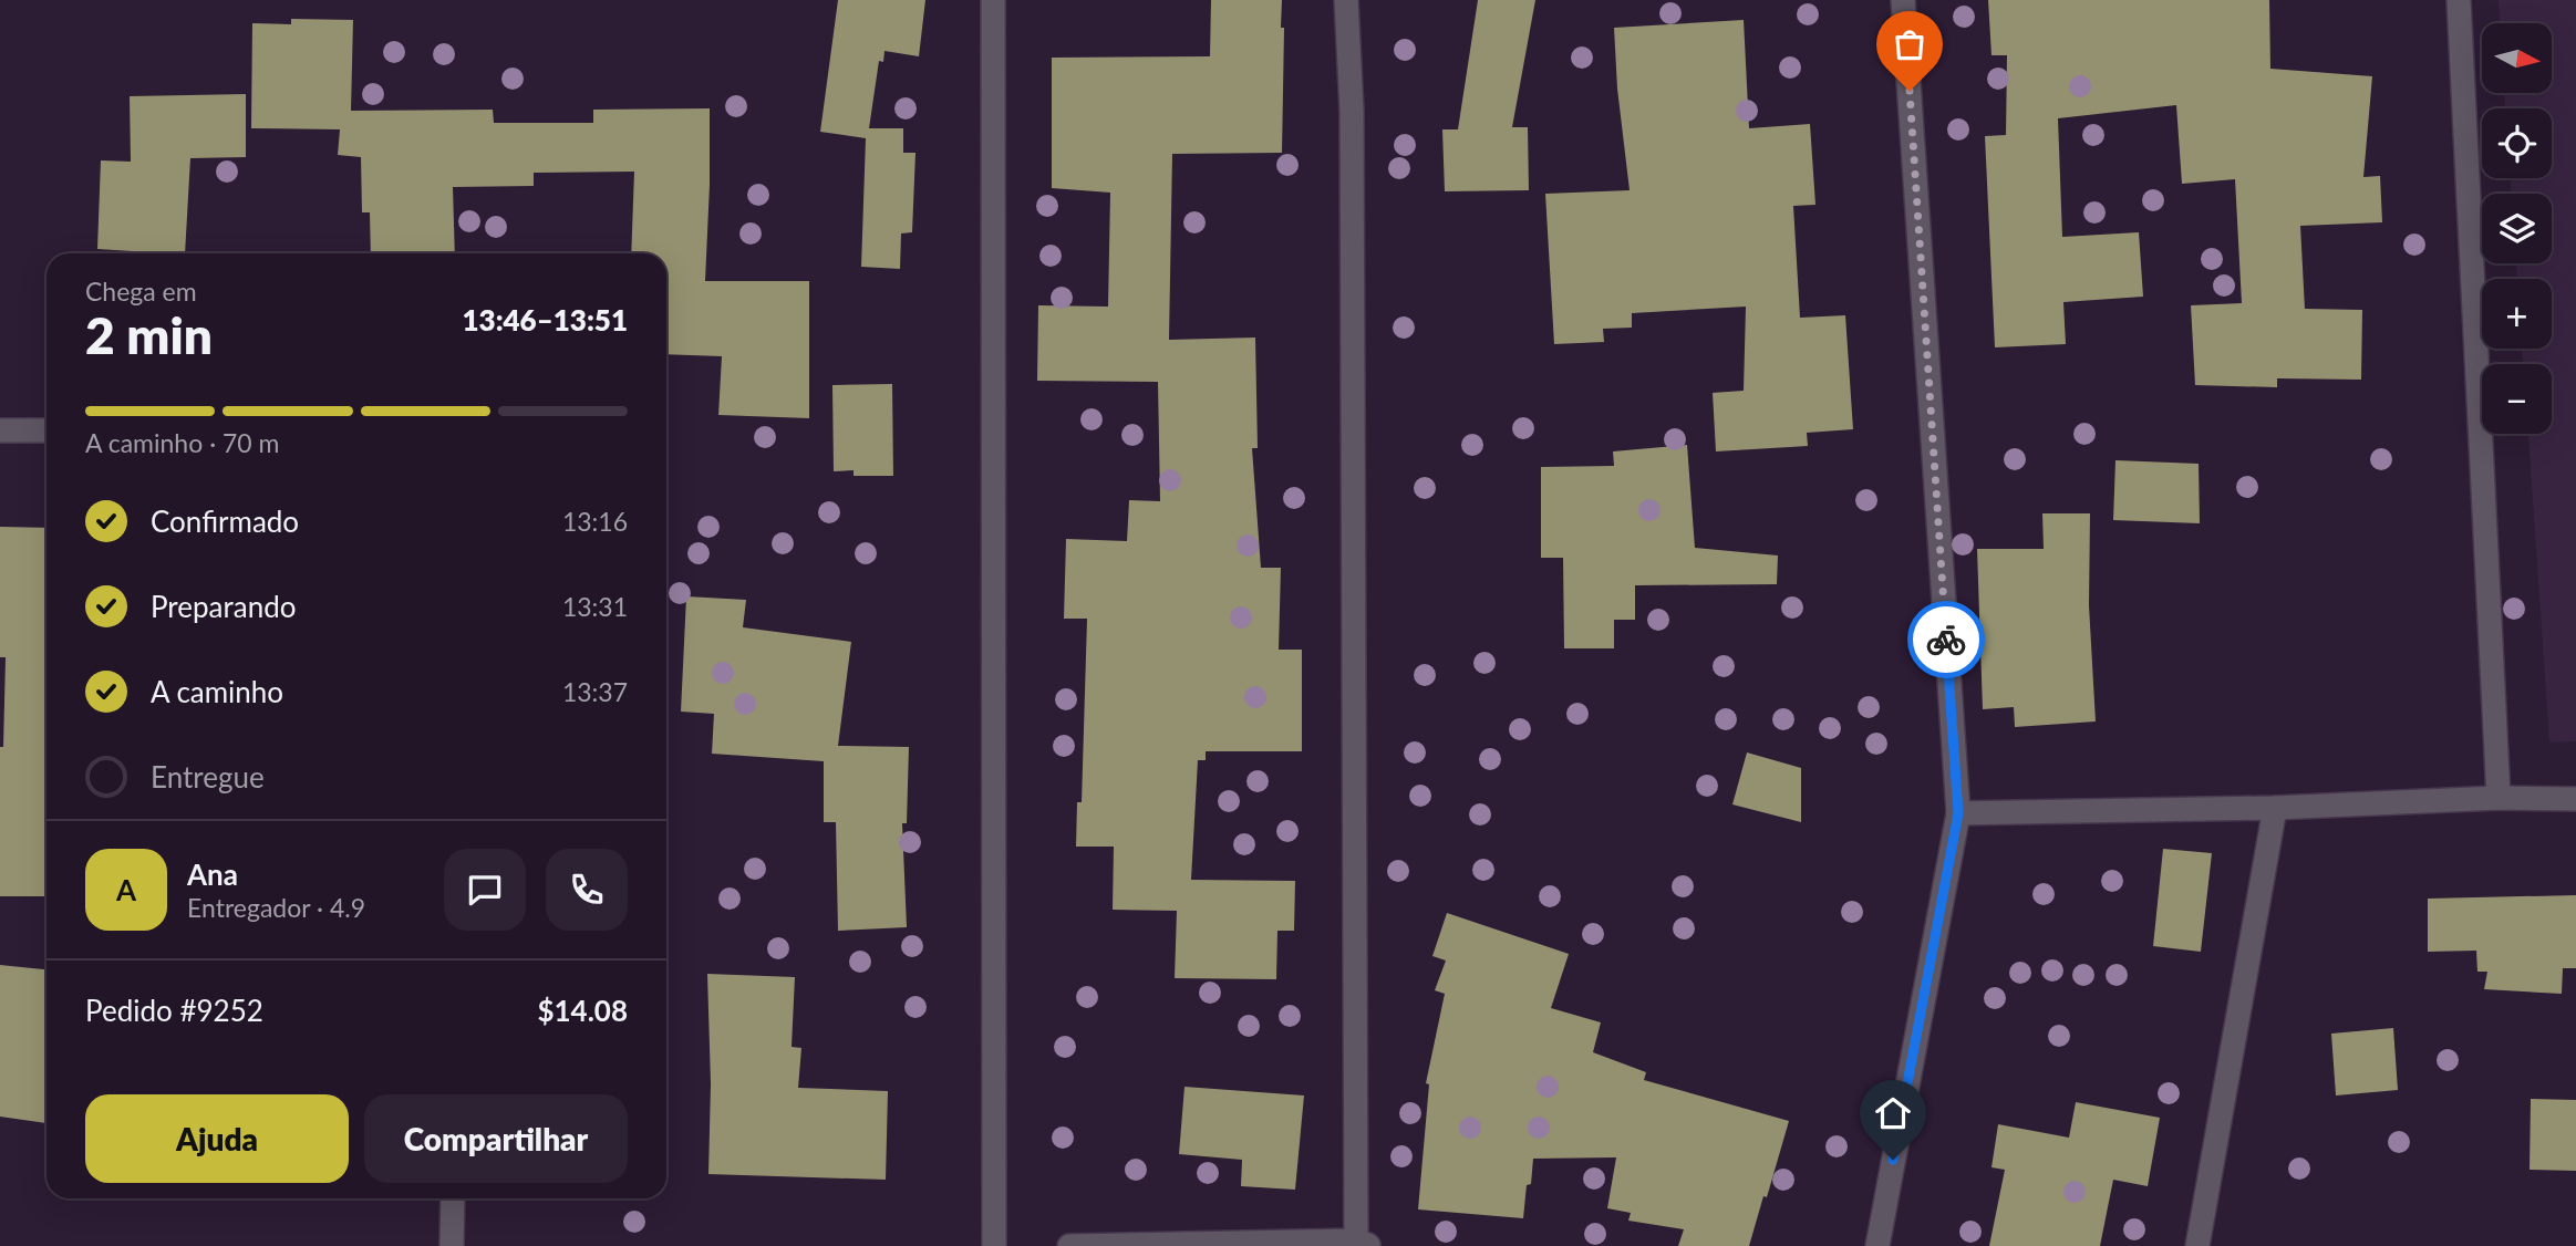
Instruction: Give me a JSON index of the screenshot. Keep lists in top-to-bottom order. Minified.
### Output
{"north":"right","page":{"map_buttons":["+","−"],"heading":["2 min","Chega em","13:46–13:51"],"panel":["Ana","Entregador · 4.9","Pedido #9252","$14.08"],"bar":"A caminho · 70 m","list":[["Confirmado","13:16"],["Preparando","13:31"],["A caminho","13:37"],"Entregue"],"round":"A","buttons":["Ajuda","Compartilhar"]}}
